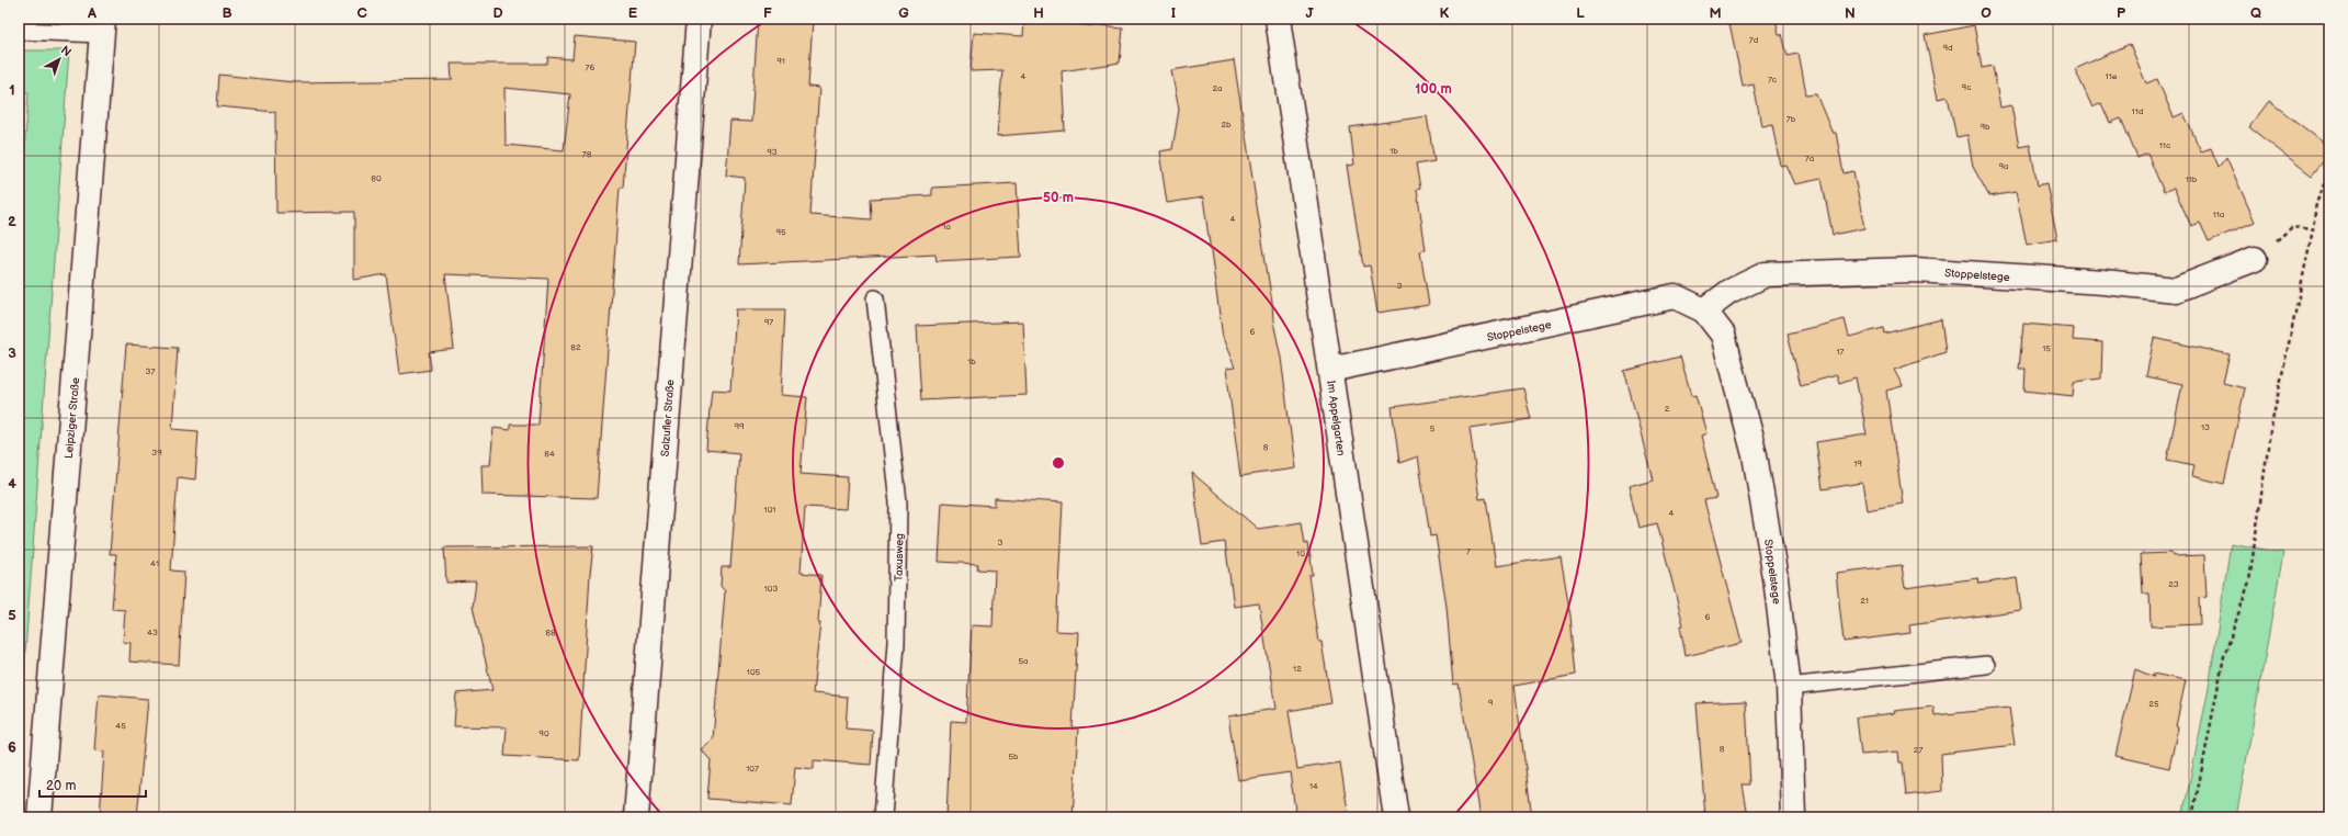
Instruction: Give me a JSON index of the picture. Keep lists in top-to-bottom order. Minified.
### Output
{"streets":{"street":["Stoppelstege","Leipziger Straße","Salzufler Straße","Im Appelgarten"],"lane":["Taxusweg"]},"crossings":[["Stoppelstege","Im Appelgarten"]],"house_numbers":["7d","9d","91","76","4","11e","7c","9c","2a","11d","7b","2b","9b","11c","1b","93","78","7a","9a","80","11b","11a","4","1a","95","3","97","6","82","15","17","1b","37","2","99","13","5","8","39","84","19","101","4","3","7","10","41","23","103","21","6","43","88","5a","12","105","9","25","45","90","8","27","5b","107","14"],"scale_bar":"20 m","north":"top right","grid":{"columns":["A","B","C","D","E","F","G","H","I","J","K","L","M","N","O","P","Q"],"rows":["1","2","3","4","5","6"]},"rings":["100 m","50 m"]}
